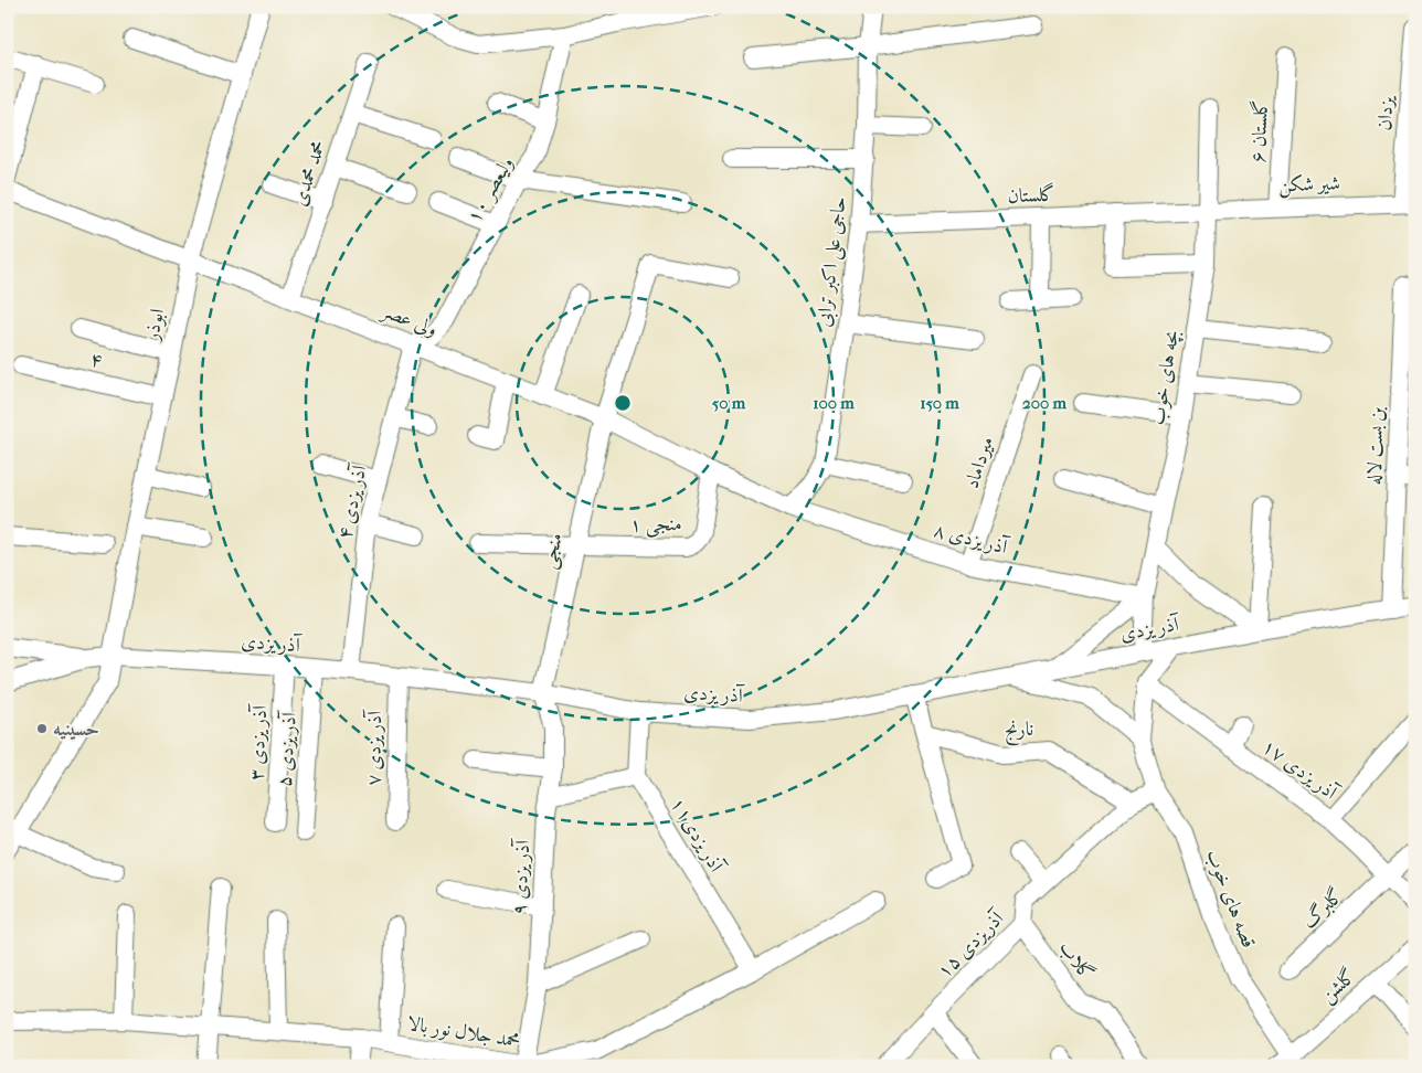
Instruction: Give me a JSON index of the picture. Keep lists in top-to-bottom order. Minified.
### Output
{"streets":{"street":["یزدان","گلستان ۶","محمد محمدی","شیر شکن","۱۰ ولیعصر","گلستان","حاجی علی اکبر ترابی","ولی عصر","ابوذر","۴","بچه های خوب","بن بست لاله","میرداماد","۴ آذر یزدی","منجی ۱","۸ آذر یزدی","منجی","آذر یزدی","نارنج","آذر یزدی ۳","آذر یزدی ۷","آذر یزدی ۵","آذر یزدی ۱۷","آذر یزدی۱۱","آذر یزدی ۹","قصه های خوب","گلبرگ","۱۵ آذریزدی","گلاب","گلشن","محمد جلال نور بالا"]},"crossings":[["یزدان","شیر شکن"],["گلستان ۶","شیر شکن"],["محمد محمدی","ولی عصر"],["شیر شکن","گلستان"],["شیر شکن","بچه های خوب"],["۱۰ ولیعصر","ولی عصر"],["۱۰ ولیعصر","۴ آذر یزدی"],["گلستان","حاجی علی اکبر ترابی"],["گلستان","بچه های خوب"],["حاجی علی اکبر ترابی","ولی عصر"],["حاجی علی اکبر ترابی","۸ آذر یزدی"],["ولی عصر","ابوذر"],["ولی عصر","۴ آذر یزدی"],["ولی عصر","منجی ۱"],["ولی عصر","۸ آذر یزدی"],["ولی عصر","منجی"],["ابوذر","۴"],["ابوذر","آذر یزدی"],["بچه های خوب","۸ آذر یزدی"],["بچه های خوب","آذر یزدی"],["بن بست لاله","آذر یزدی"],["میرداماد","۸ آذر یزدی"],["۴ آذر یزدی","آذر یزدی"],["منجی ۱","منجی"],["منجی","آذر یزدی"],["منجی","آذر یزدی ۹"],["آذر یزدی","آذر یزدی ۳"],["آذر یزدی","آذر یزدی ۷"],["آذر یزدی","آذر یزدی ۵"],["آذر یزدی","آذر یزدی ۹"],["نارنج","۱۵ آذریزدی"],["آذر یزدی ۱۷","قصه های خوب"],["آذر یزدی ۱۷","گلبرگ"],["آذر یزدی۱۱","محمد جلال نور بالا"],["آذر یزدی ۹","محمد جلال نور بالا"],["قصه های خوب","۱۵ آذریزدی"],["قصه های خوب","گلشن"],["۱۵ آذریزدی","گلاب"]],"places":["حسینیه"],"rings":["50 m","100 m","150 m","200 m"]}
